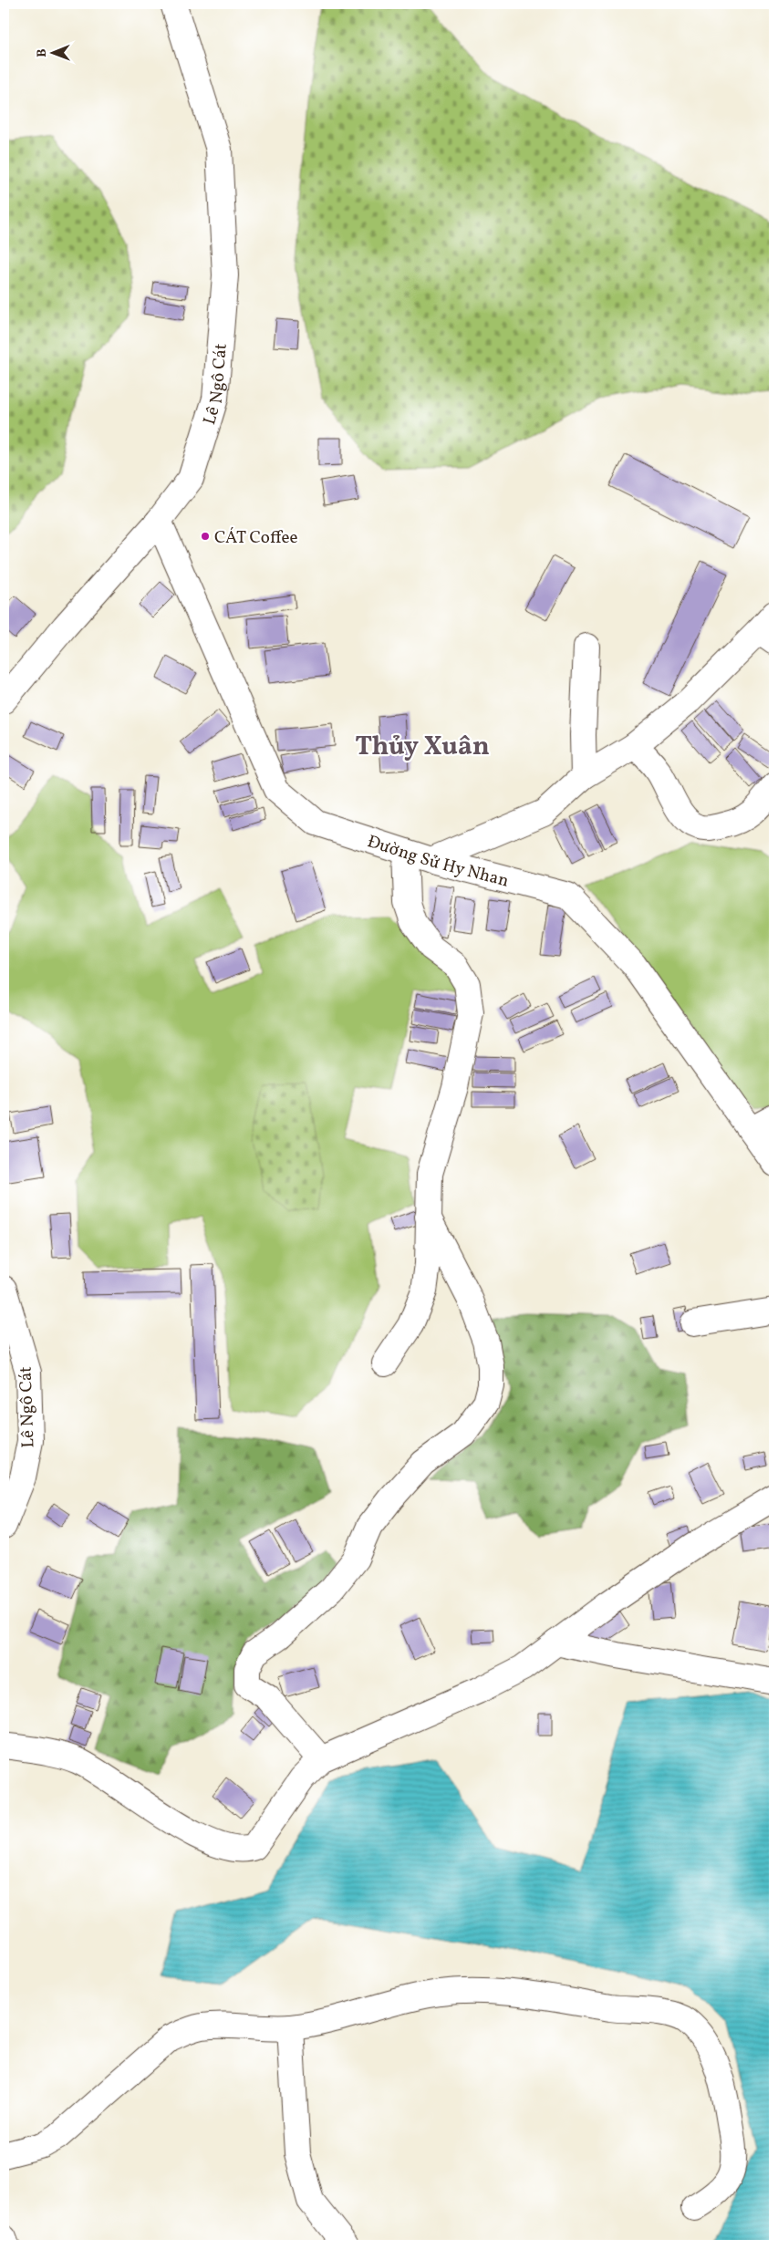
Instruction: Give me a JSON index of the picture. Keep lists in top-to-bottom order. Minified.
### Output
{"streets":{"street":["Lê Ngô Cát","Đường Sử Hy Nhan"]},"crossings":[["Lê Ngô Cát","Đường Sử Hy Nhan"]],"districts":["Thủy Xuân"],"places":["CÁT Coffee"],"north":"left"}
